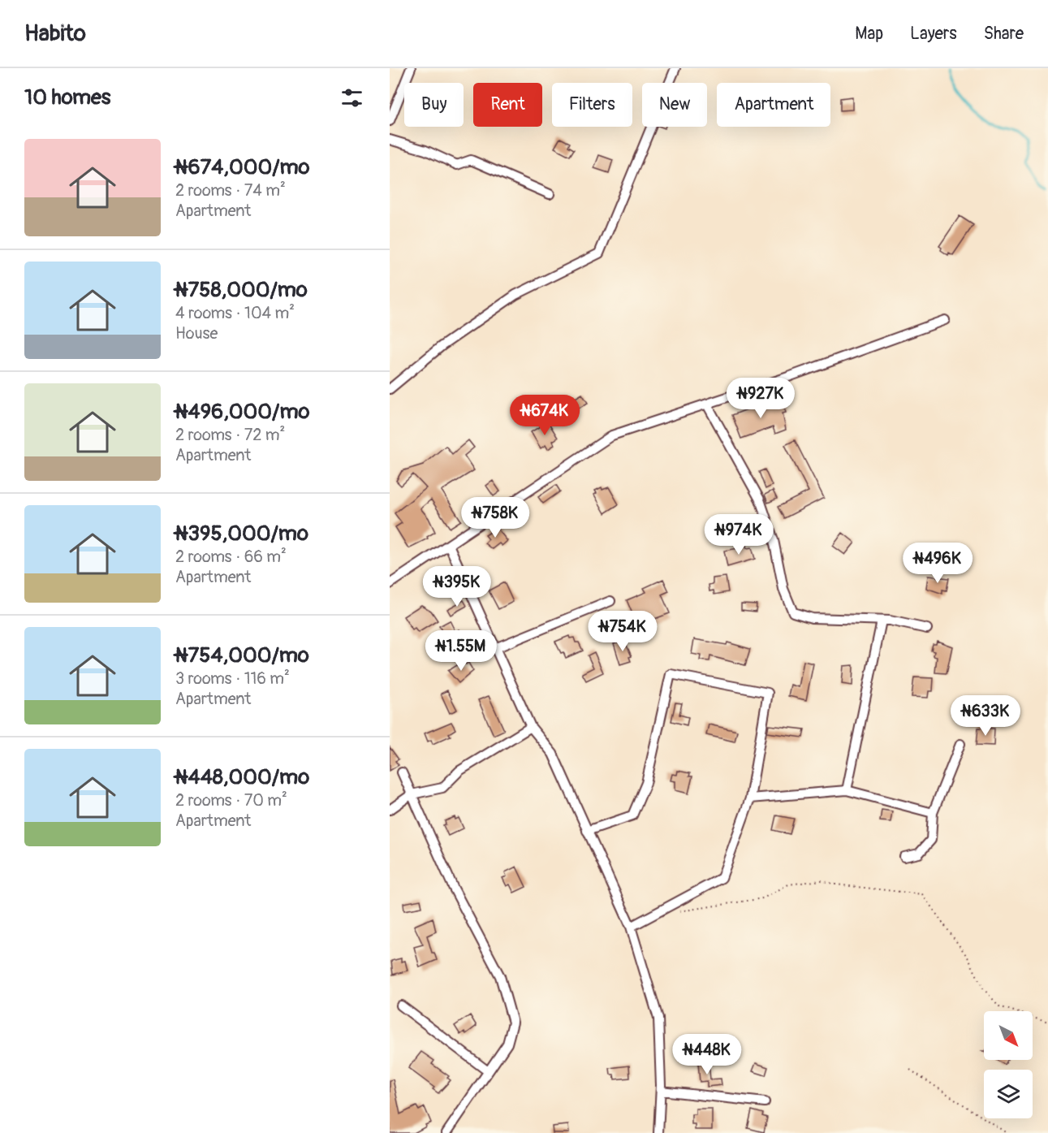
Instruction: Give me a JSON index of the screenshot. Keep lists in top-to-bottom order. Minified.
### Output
{"north":"bottom right","page":{"header":"Habito","nav":["Map","Layers","Share"],"heading":"10 homes","chip":["Buy","Rent","Filters","New","Apartment"],"list":[{"name":"₦674,000/mo","note":"2 rooms · 74 m² · Apartment"},{"name":"₦758,000/mo","note":"4 rooms · 104 m² · House"},{"name":"₦496,000/mo","note":"2 rooms · 72 m² · Apartment"},{"name":"₦395,000/mo","note":"2 rooms · 66 m² · Apartment"},{"name":"₦754,000/mo","note":"3 rooms · 116 m² · Apartment"},{"name":"₦448,000/mo","note":"2 rooms · 70 m² · Apartment"}],"price":["₦927K","₦674K","₦758K","₦974K","₦496K","₦395K","₦754K","₦1.55M","₦633K","₦448K"]}}
